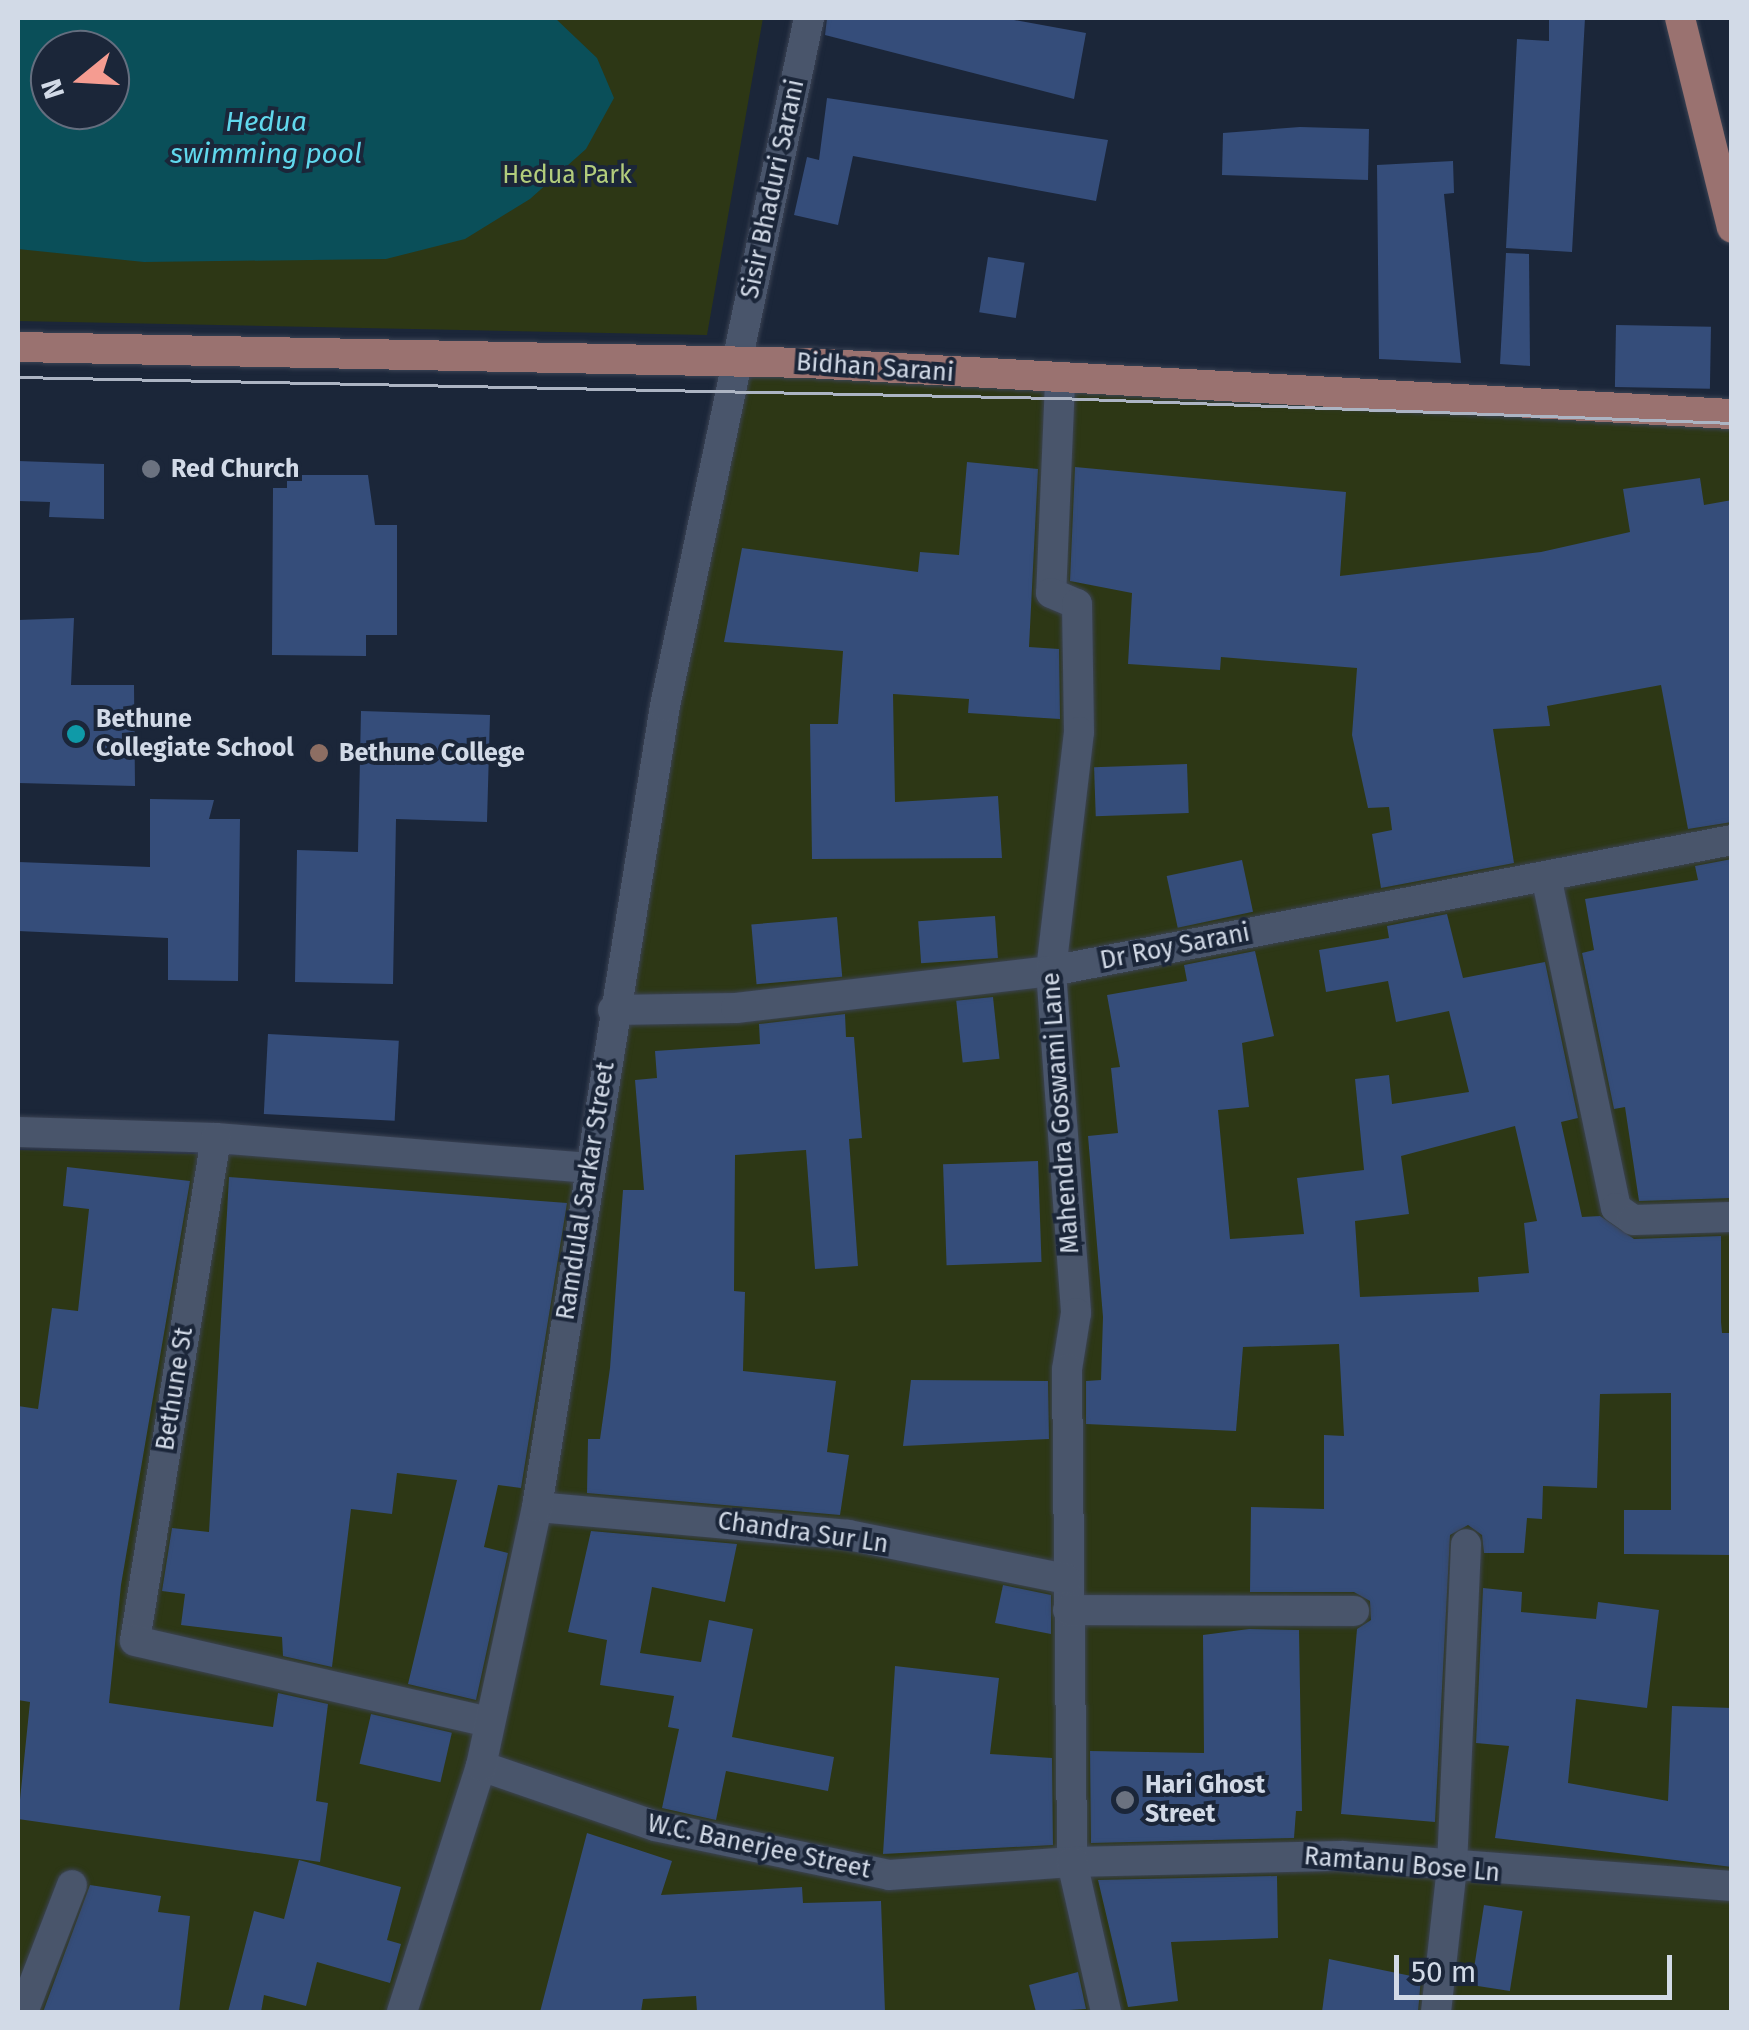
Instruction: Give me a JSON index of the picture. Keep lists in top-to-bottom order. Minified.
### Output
{"streets":{"main road":["Bidhan Sarani"],"street":["Sisir Bhaduri Sarani","Dr Roy Sarani","Mahendra Goswami Lane","Ramdulal Sarkar Street","Bethune St","Chandra Sur Ln","W.C. Banerjee Street","Ramtanu Bose Ln"]},"crossings":[["Sisir Bhaduri Sarani","Bidhan Sarani"],["Sisir Bhaduri Sarani","Ramdulal Sarkar Street"],["Bidhan Sarani","Mahendra Goswami Lane"],["Bidhan Sarani","Ramdulal Sarkar Street"],["Dr Roy Sarani","Mahendra Goswami Lane"],["Dr Roy Sarani","Ramdulal Sarkar Street"],["Mahendra Goswami Lane","Chandra Sur Ln"],["Mahendra Goswami Lane","W.C. Banerjee Street"],["Mahendra Goswami Lane","Ramtanu Bose Ln"],["Ramdulal Sarkar Street","Bethune St"],["Ramdulal Sarkar Street","Chandra Sur Ln"],["Ramdulal Sarkar Street","W.C. Banerjee Street"],["W.C. Banerjee Street","Ramtanu Bose Ln"]],"water":["Hedua swimming pool"],"parks":["Hedua Park"],"places":["Red Church","Bethune Collegiate School","Bethune College","Hari Ghost Street"],"scale_bar":"50 m","north":"left"}
